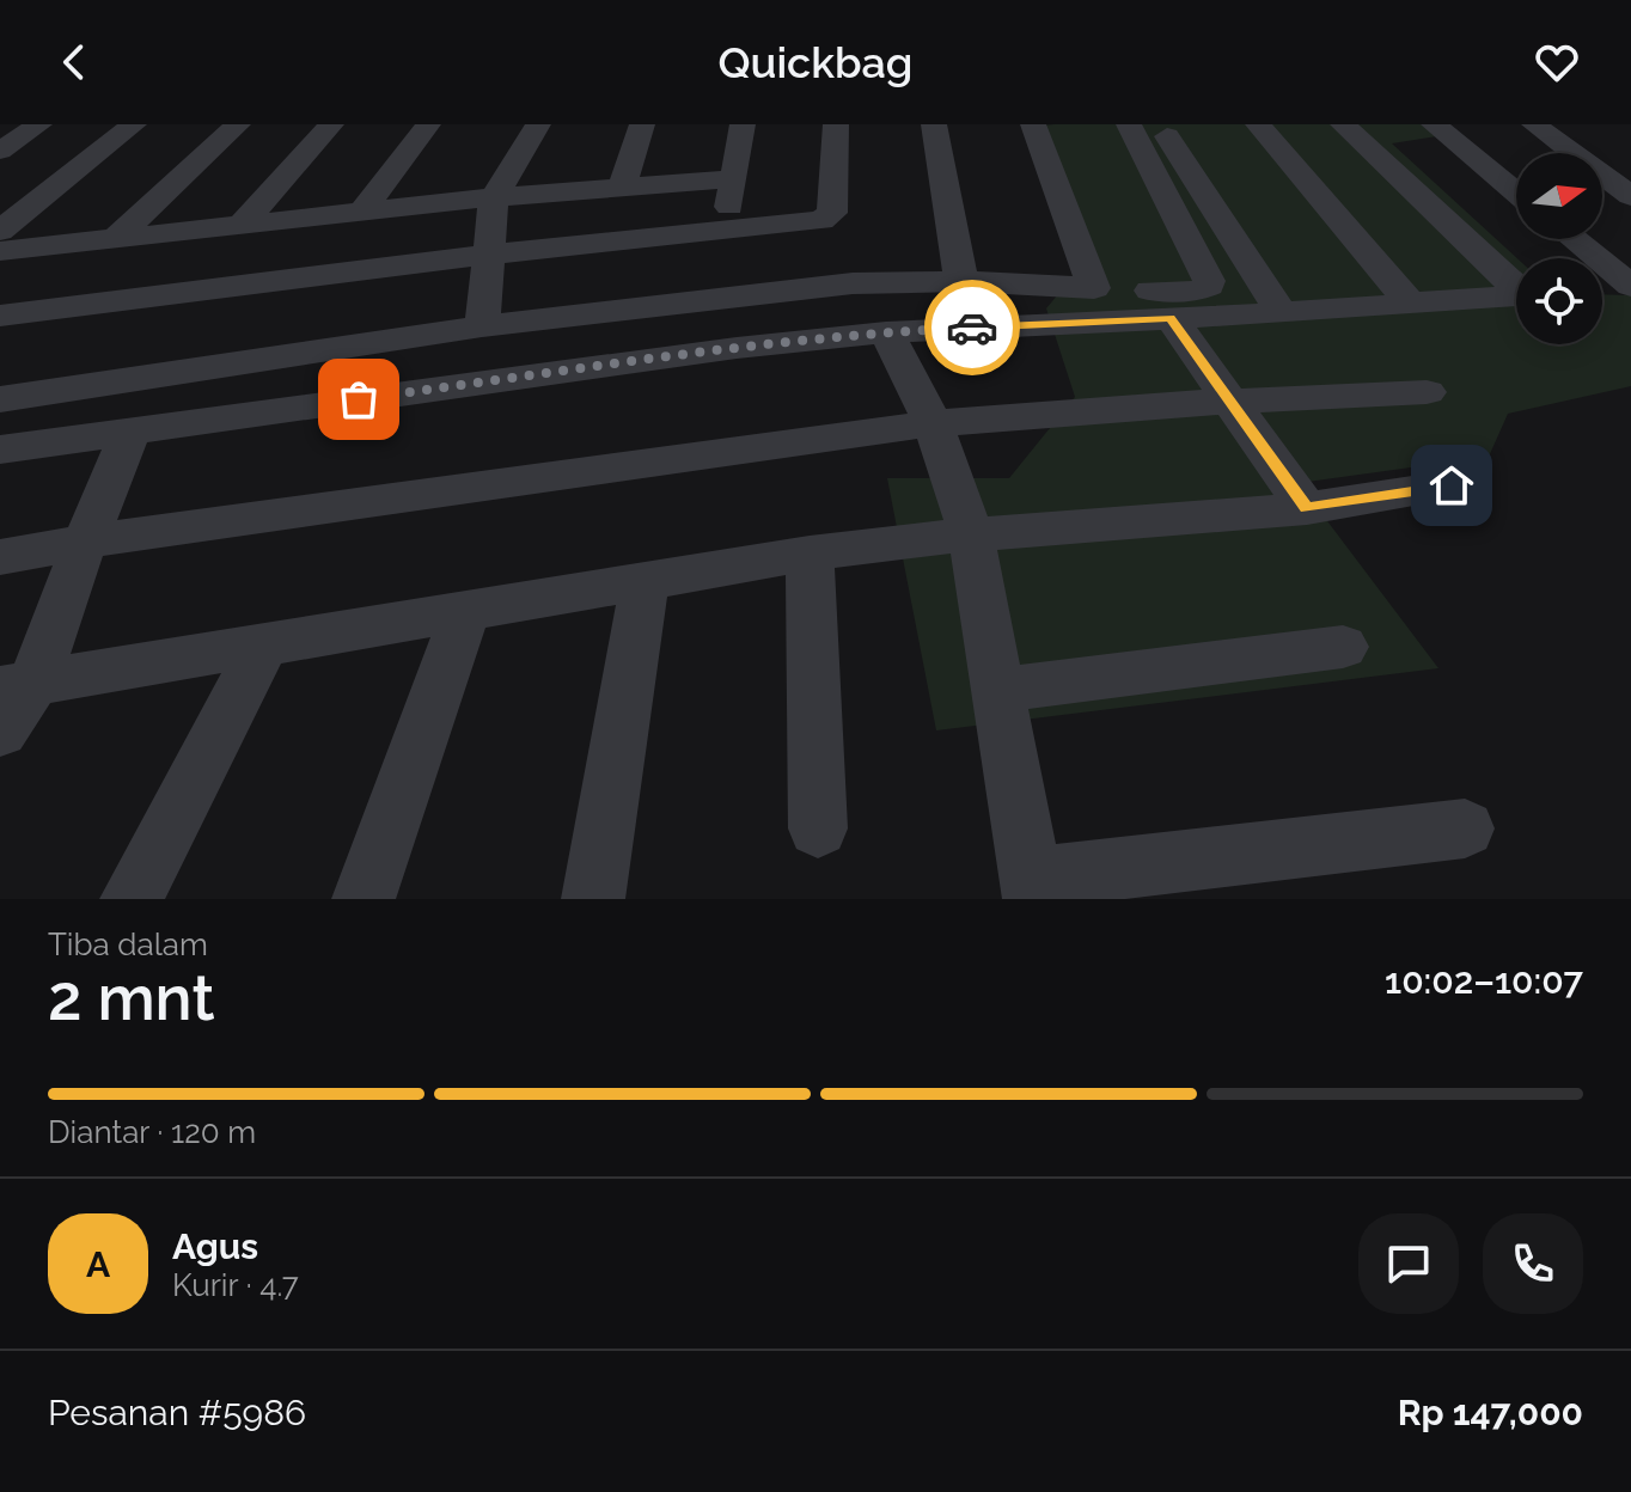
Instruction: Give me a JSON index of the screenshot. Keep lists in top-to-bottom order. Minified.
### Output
{"north":"right","page":{"header":"Quickbag","heading":["2 mnt","Tiba dalam","10:02–10:07"],"panel":["Agus","Kurir · 4.7","Pesanan #5986","Rp 147,000"],"bar":"Diantar · 120 m","round":"A"}}
